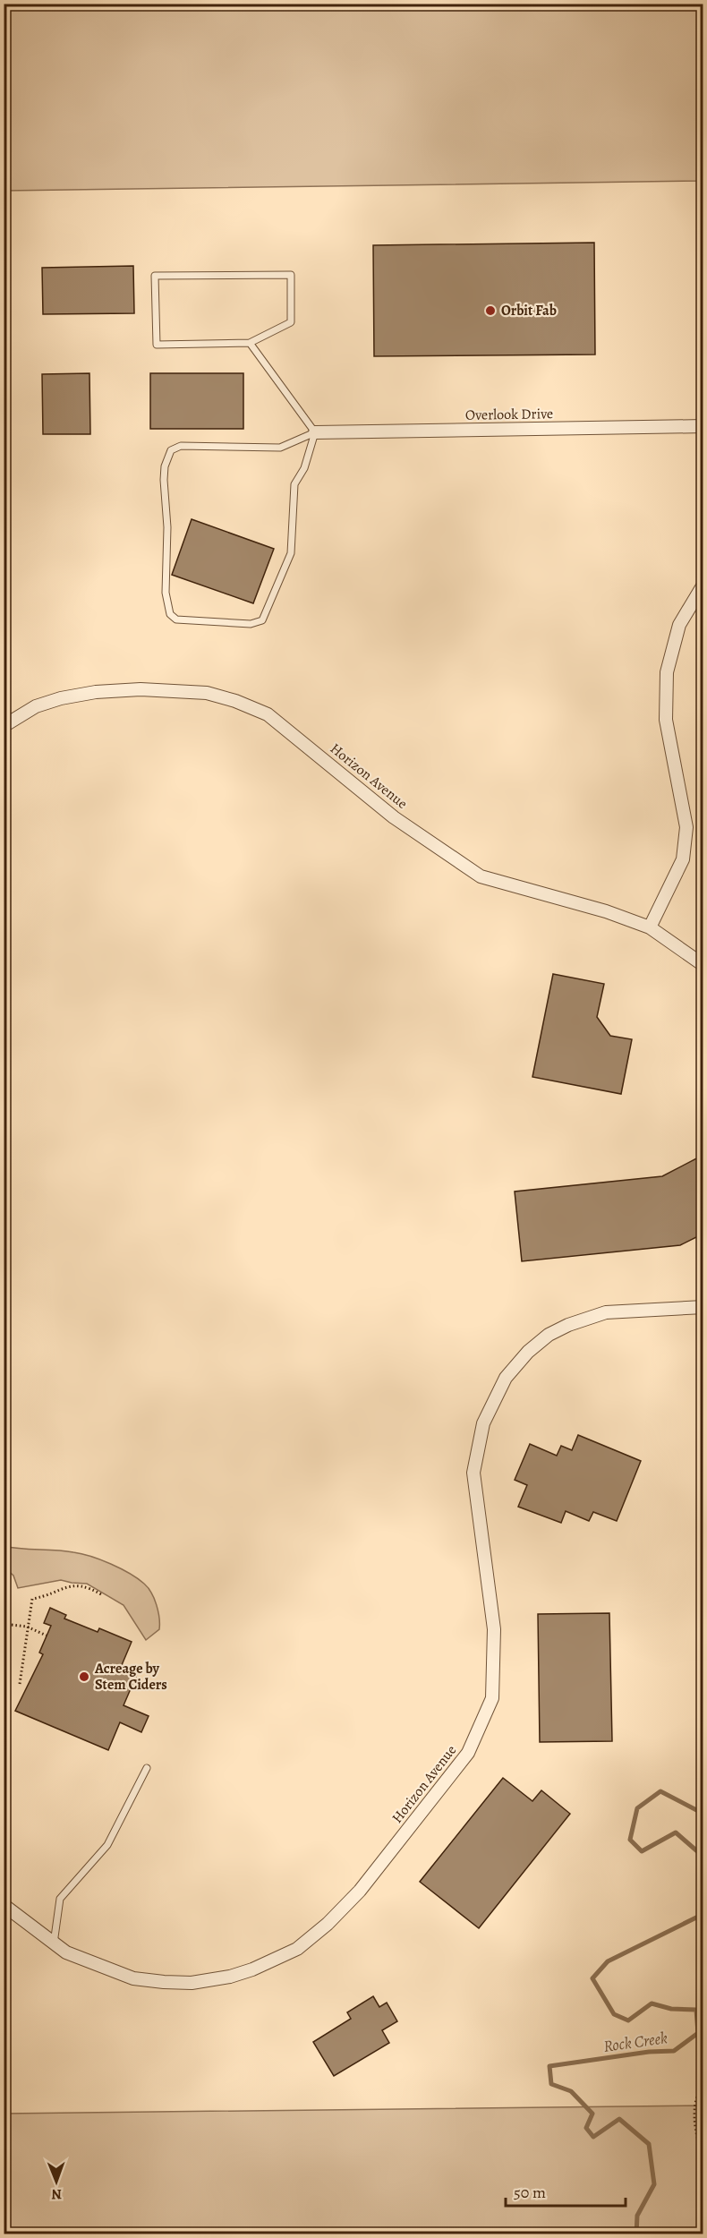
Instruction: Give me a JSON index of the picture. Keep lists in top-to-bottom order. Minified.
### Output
{"streets":{"street":["Overlook Drive","Horizon Avenue"]},"water":["Rock Creek"],"places":["Orbit Fab","Acreage by Stem Ciders"],"scale_bar":"50 m","north":"bottom"}
